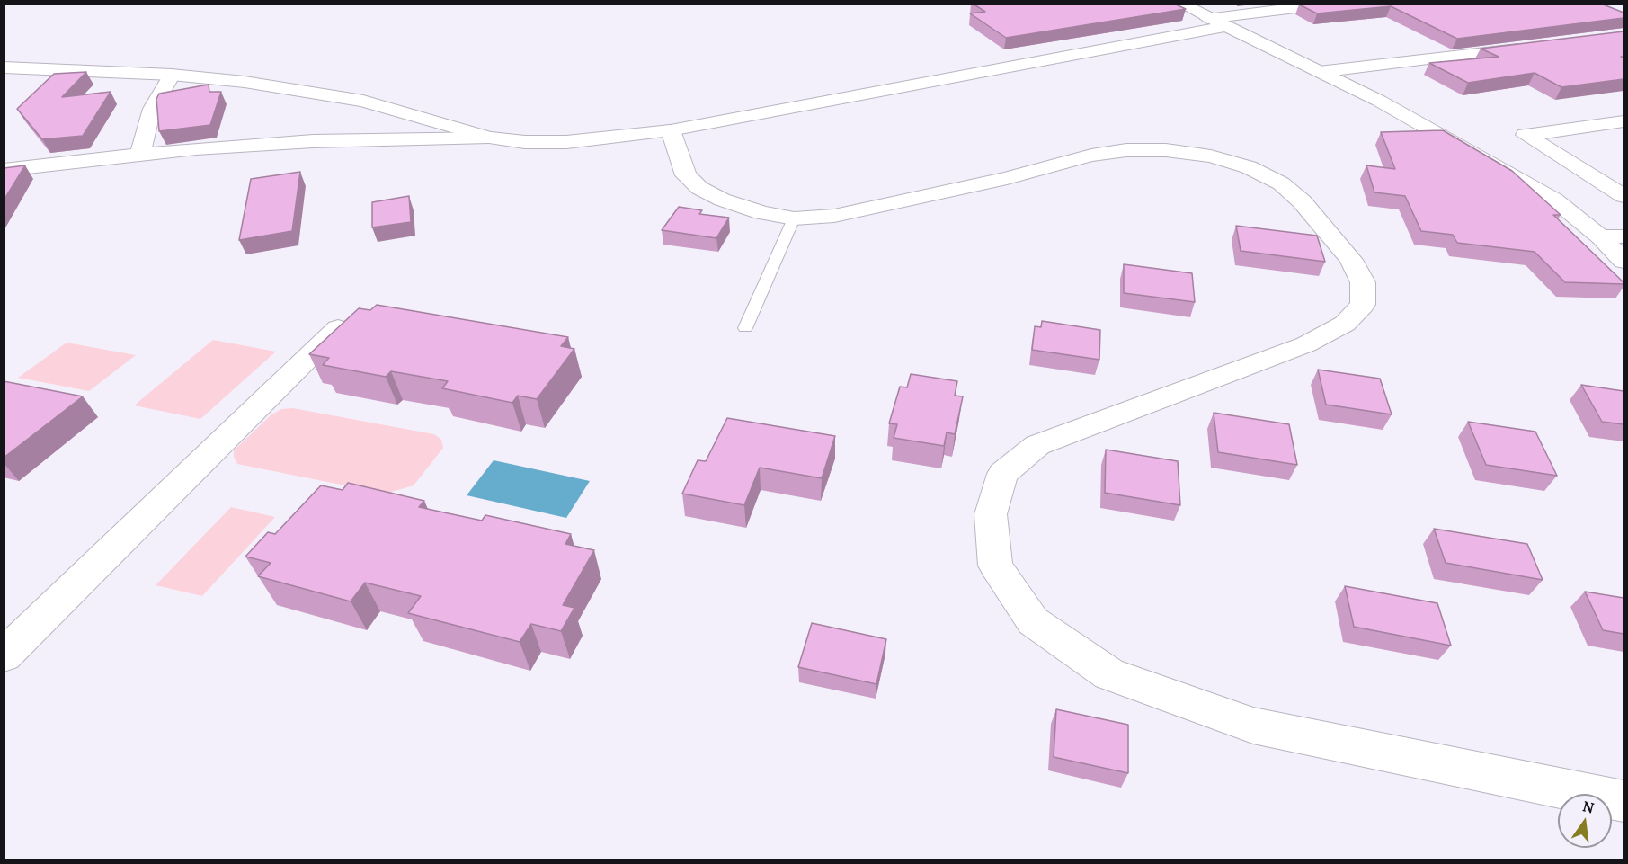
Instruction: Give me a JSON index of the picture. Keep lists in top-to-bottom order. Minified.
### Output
{"north":"top"}
